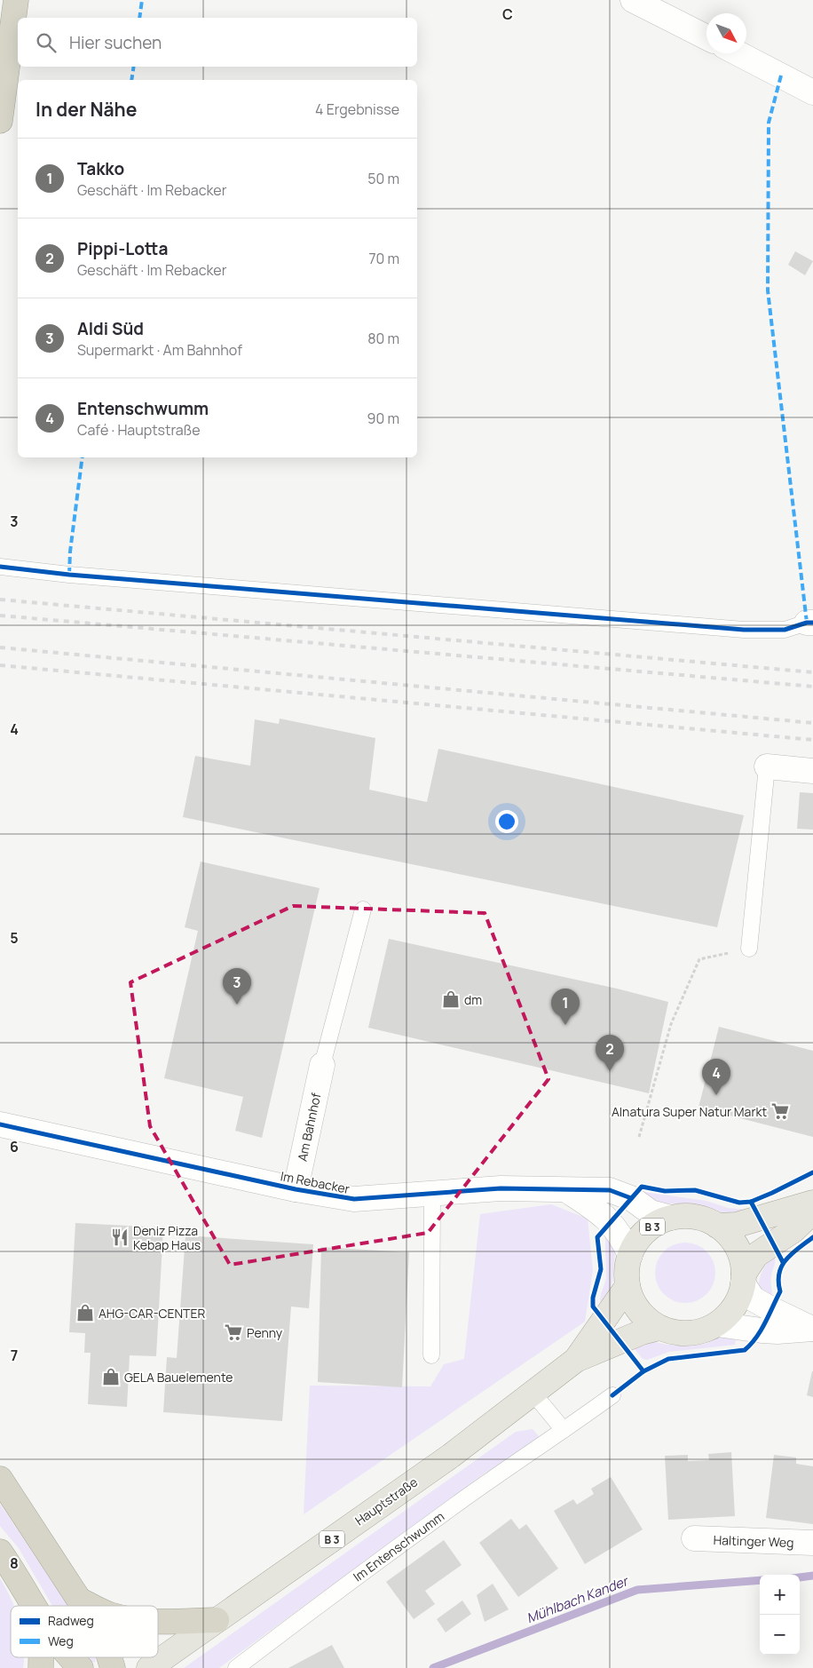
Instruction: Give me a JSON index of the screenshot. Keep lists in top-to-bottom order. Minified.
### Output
{"streets":{"main road":["B 3","Hauptstraße"],"street":["Am Bahnhof","Im Rebacker","Haltinger Weg"],"lane":["Im Entenschwumm"]},"crossings":[["Am Bahnhof","Im Rebacker"],["Im Rebacker","B 3"],["Im Rebacker","Hauptstraße"],["B 3","Hauptstraße"]],"water":["Mühlbach Kander"],"places":{"shop":["dm","AHG-CAR-CENTER","GELA Bauelemente"],"supermarket":["Alnatura Super Natur Markt","Penny"],"restaurant":["Deniz Pizza Kebap Haus"]},"legend":["Radweg","Weg"],"north":"bottom right","page":{"search":"Hier suchen","heading":["In der Nähe","4 Ergebnisse"],"list":[{"mark":"1","name":"Takko","note":"Geschäft · Im Rebacker","value":"50 m"},{"mark":"2","name":"Pippi-Lotta","note":"Geschäft · Im Rebacker","value":"70 m"},{"mark":"3","name":"Aldi Süd","note":"Supermarkt · Am Bahnhof","value":"80 m"},{"mark":"4","name":"Entenschwumm","note":"Café · Hauptstraße","value":"90 m"}],"pins":["3","1","2","4"],"map_buttons":["+","−"]},"grid":{"columns":["C"],"rows":["3","4","5","6","7","8"]}}
